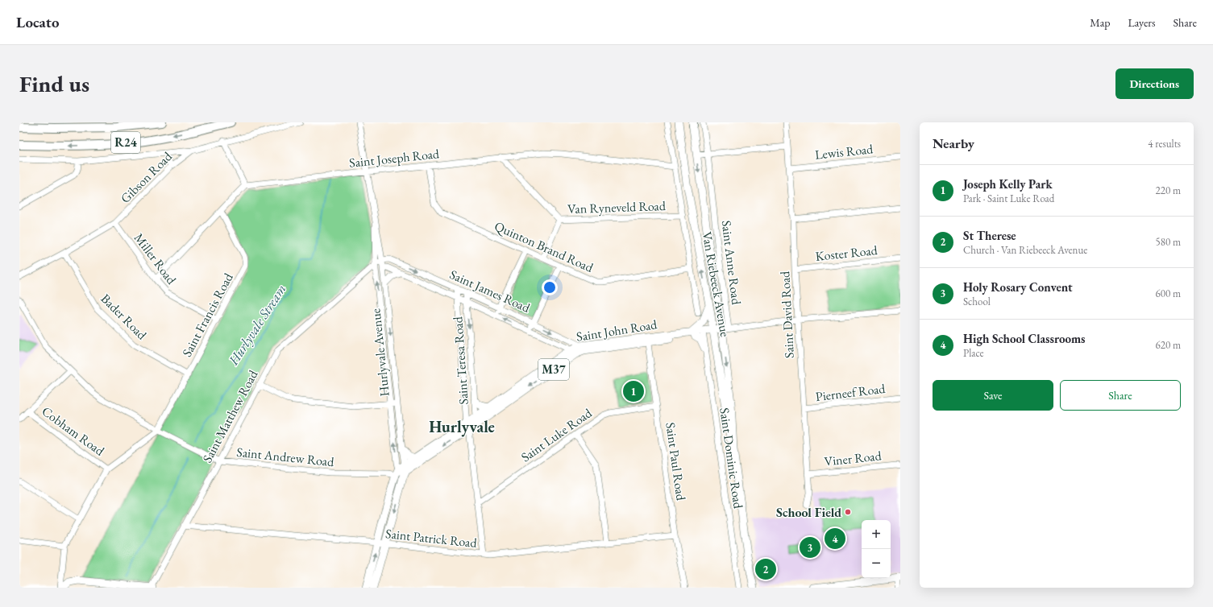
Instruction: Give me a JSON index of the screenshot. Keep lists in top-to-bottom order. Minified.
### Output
{"streets":{"highway":["R24"],"main road":["Van Riebeeck Avenue","Saint John Road","Hurlyvale Avenue","M37"],"street":["Lewis Road","Saint Joseph Road","Gibson Road","Van Ryneveld Road","Quinton Brand Road","Koster Road","Miller Road","Saint Anne Road","Saint James Road","Saint Francis Road","Saint David Road","Bader Road","Saint Teresa Road","Pierneef Road","Saint Matthew Road","Cobham Road","Saint Luke Road","Saint Andrew Road","Saint Dominic Road","Viner Road","Saint Paul Road","Saint Patrick Road"]},"crossings":[["Lewis Road","Saint David Road"],["Saint Joseph Road","Van Ryneveld Road"],["Saint Joseph Road","Quinton Brand Road"],["Saint Joseph Road","Hurlyvale Avenue"],["Gibson Road","Miller Road"],["Gibson Road","Bader Road"],["Koster Road","Saint David Road"],["Miller Road","Saint Francis Road"],["Saint Anne Road","Van Riebeeck Avenue"],["Saint Anne Road","Saint John Road"],["Van Riebeeck Avenue","Saint John Road"],["Saint James Road","Saint John Road"],["Saint James Road","Hurlyvale Avenue"],["Saint James Road","Saint Teresa Road"],["Saint James Road","Saint Matthew Road"],["Saint Francis Road","Bader Road"],["Saint Francis Road","Saint Andrew Road"],["Saint David Road","Pierneef Road"],["Saint David Road","Viner Road"],["Saint John Road","Hurlyvale Avenue"],["Saint John Road","Saint Teresa Road"],["Saint John Road","Saint Andrew Road"],["Saint John Road","Saint Dominic Road"],["Saint John Road","Saint Paul Road"],["Hurlyvale Avenue","Saint Matthew Road"],["Hurlyvale Avenue","Saint Andrew Road"],["Hurlyvale Avenue","Saint Patrick Road"],["Saint Teresa Road","Saint Luke Road"],["Saint Teresa Road","Saint Patrick Road"],["Saint Matthew Road","Saint Andrew Road"],["Saint Matthew Road","Saint Patrick Road"],["Saint Luke Road","Saint Paul Road"],["Saint Paul Road","Saint Patrick Road"]],"districts":["Hurlyvale"],"water":["Hurlyvale Stream"],"places":["School Field"],"page":{"header":"Locato","nav":["Map","Layers","Share"],"buttons":["Directions",["Save","Share"]],"title":"Find us","heading":["Nearby","4 results"],"list":[{"mark":"1","name":"Joseph Kelly Park","note":"Park · Saint Luke Road","value":"220 m"},{"mark":"2","name":"St Therese","note":"Church · Van Riebeeck Avenue","value":"580 m"},{"mark":"3","name":"Holy Rosary Convent","note":"School","value":"600 m"},{"mark":"4","name":"High School Classrooms","note":"Place","value":"620 m"}],"pins":["1","4","3","2"],"map_buttons":["+","−"]}}
